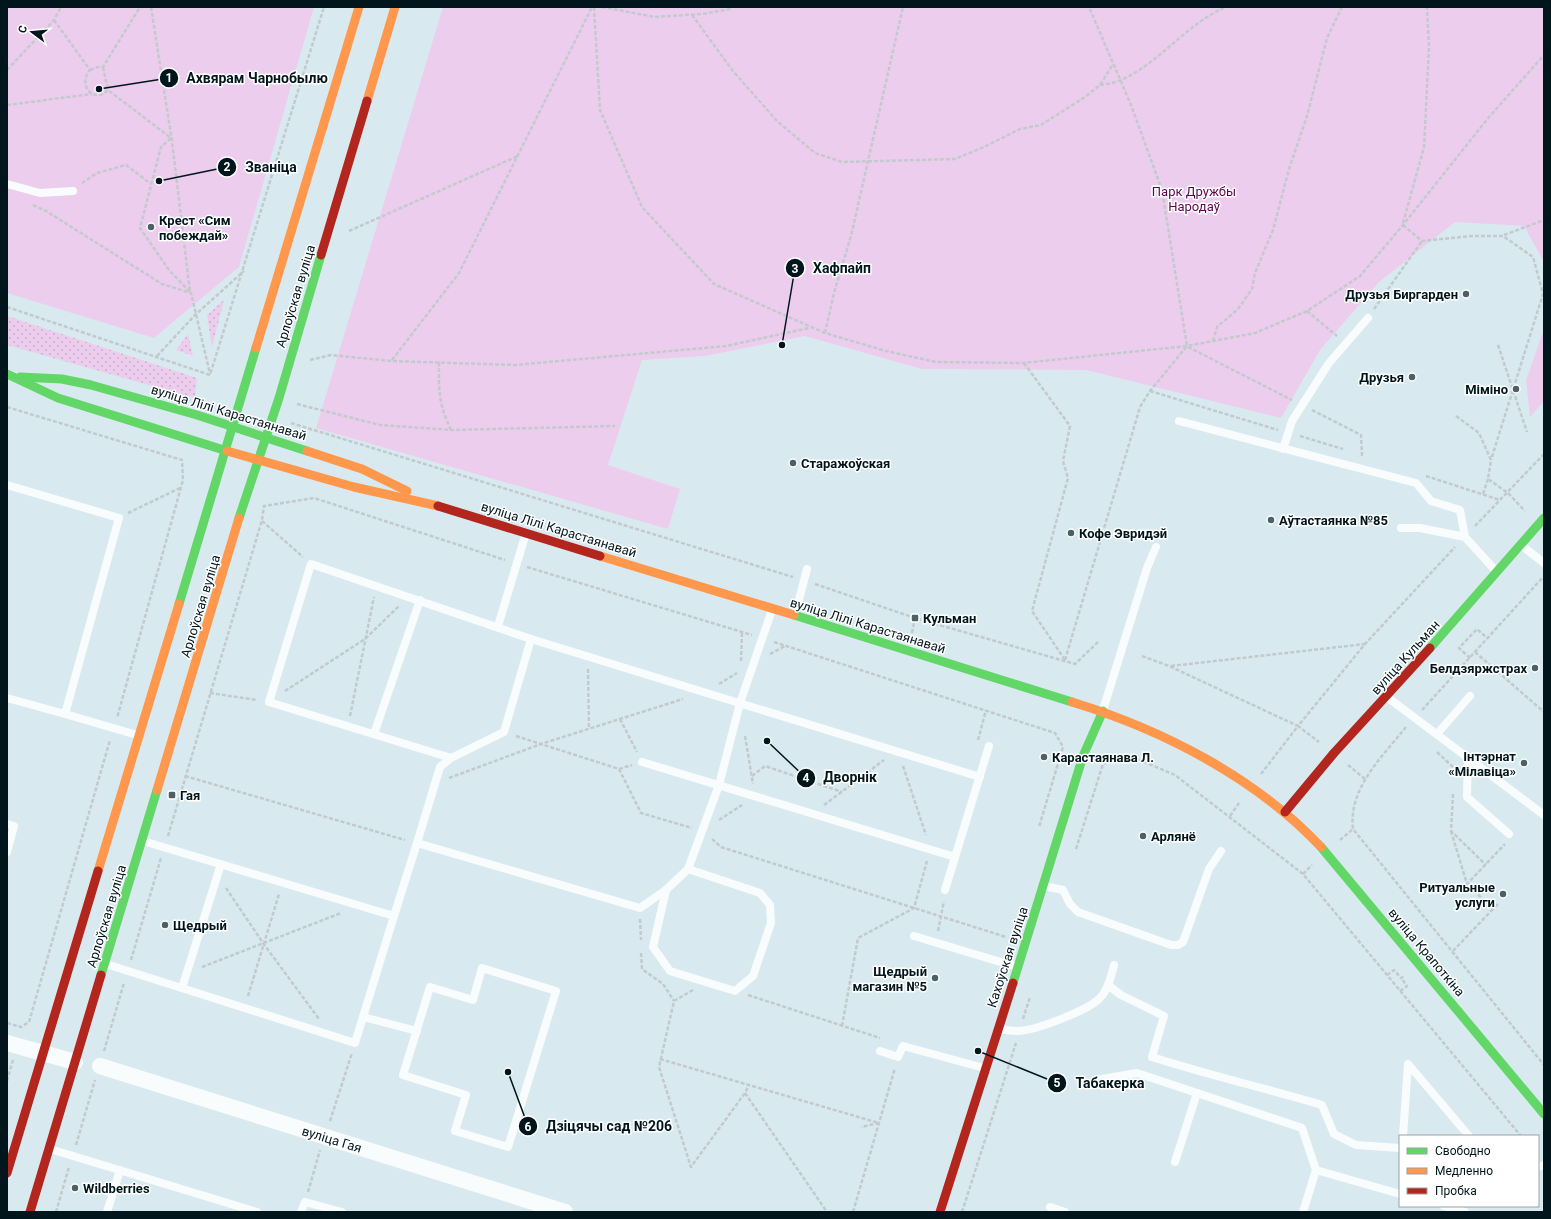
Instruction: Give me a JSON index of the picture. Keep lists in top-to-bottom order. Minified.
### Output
{"streets":{"main road":["Арлоўская вуліца","вуліца Лілі Карастаянавай","вуліца Кульман","вуліца Крапоткіна","Кахоўская вуліца"],"street":["вуліца Гая"]},"crossings":[["Арлоўская вуліца","вуліца Лілі Карастаянавай"],["вуліца Лілі Карастаянавай","вуліца Кульман"],["вуліца Лілі Карастаянавай","вуліца Крапоткіна"],["вуліца Лілі Карастаянавай","Кахоўская вуліца"],["вуліца Кульман","вуліца Крапоткіна"]],"parks":["Парк Дружбы Народаў"],"places":{"other":["Ахвярам Чарнобылю","Званіца","Крест «Сим побеждай»","Друзья Биргарден","Хафпайп","Друзья","Міміно","Старажоўская","Аўтастаянка №85","Кофе Эвридэй","Белдзяржстрах","Дворнік","Карастаянава Л.","Інтэрнат «Мілавіца»","Арлянё","Ритуальные услуги","Щедрый","Щедрый магазин №5","Табакерка","Дзіцячы сад №206","Wildberries"],"transit":["Кульман","Гая"]},"legend":["Свободно","Медленно","Пробка"],"north":"left"}
